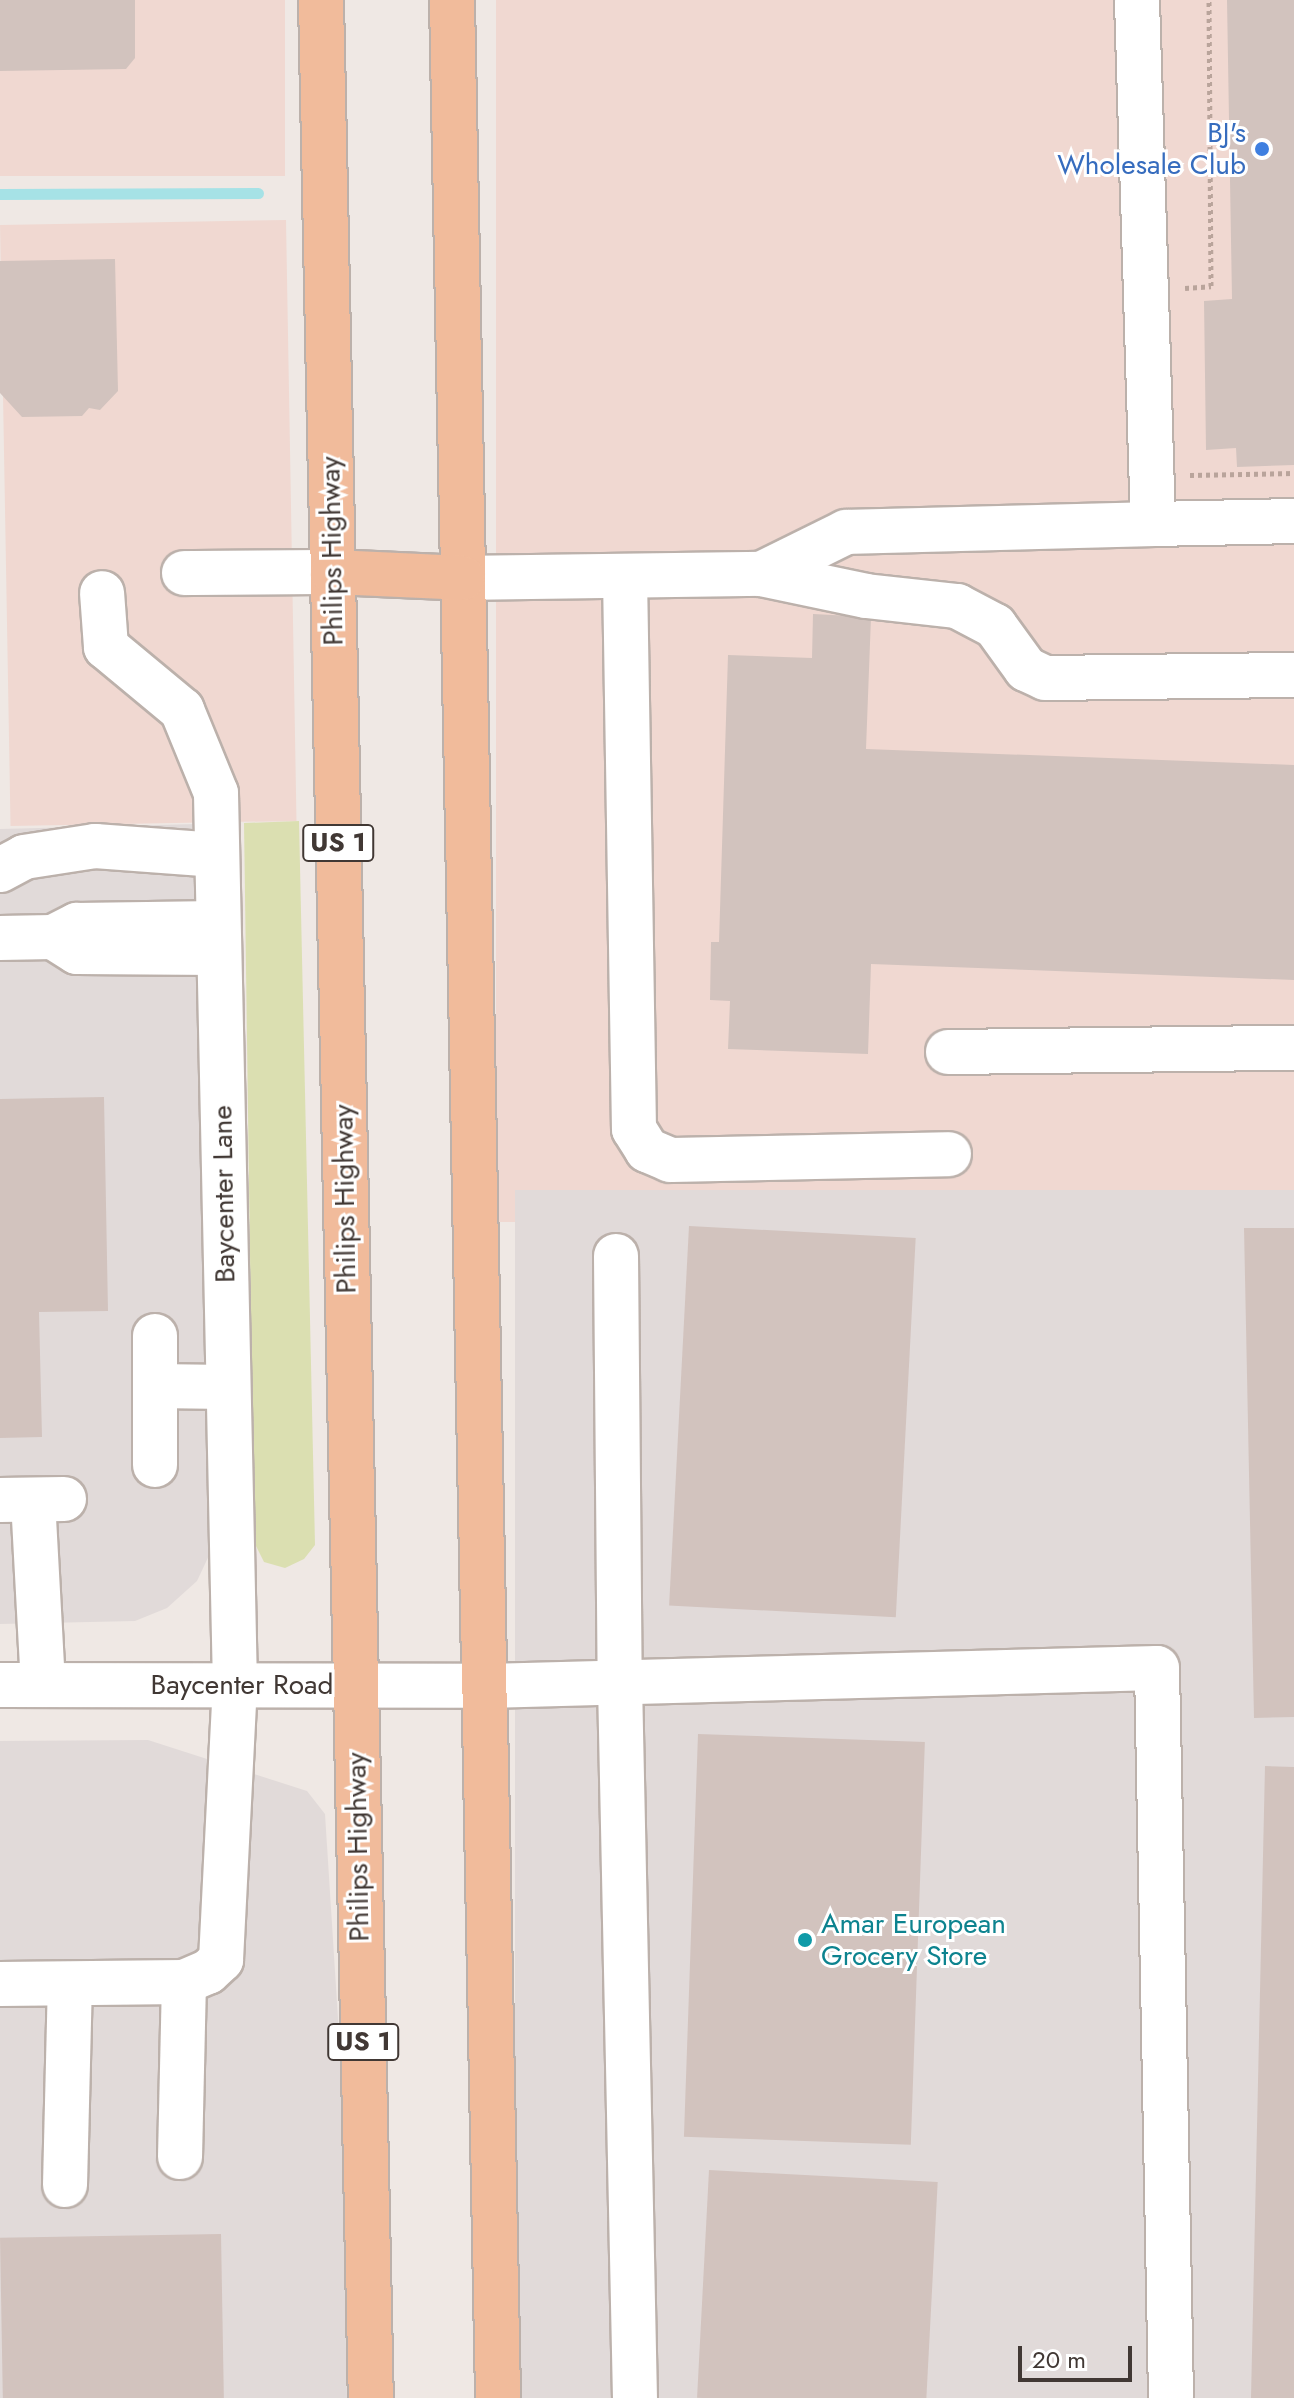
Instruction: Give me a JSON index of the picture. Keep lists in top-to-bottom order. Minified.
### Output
{"streets":{"main road":["Philips Highway","US 1"],"street":["Baycenter Lane","Baycenter Road"]},"crossings":[["Philips Highway","Baycenter Road"],["Baycenter Lane","Baycenter Road"]],"places":["BJ's Wholesale Club","Amar European Grocery Store"],"scale_bar":"20 m"}
